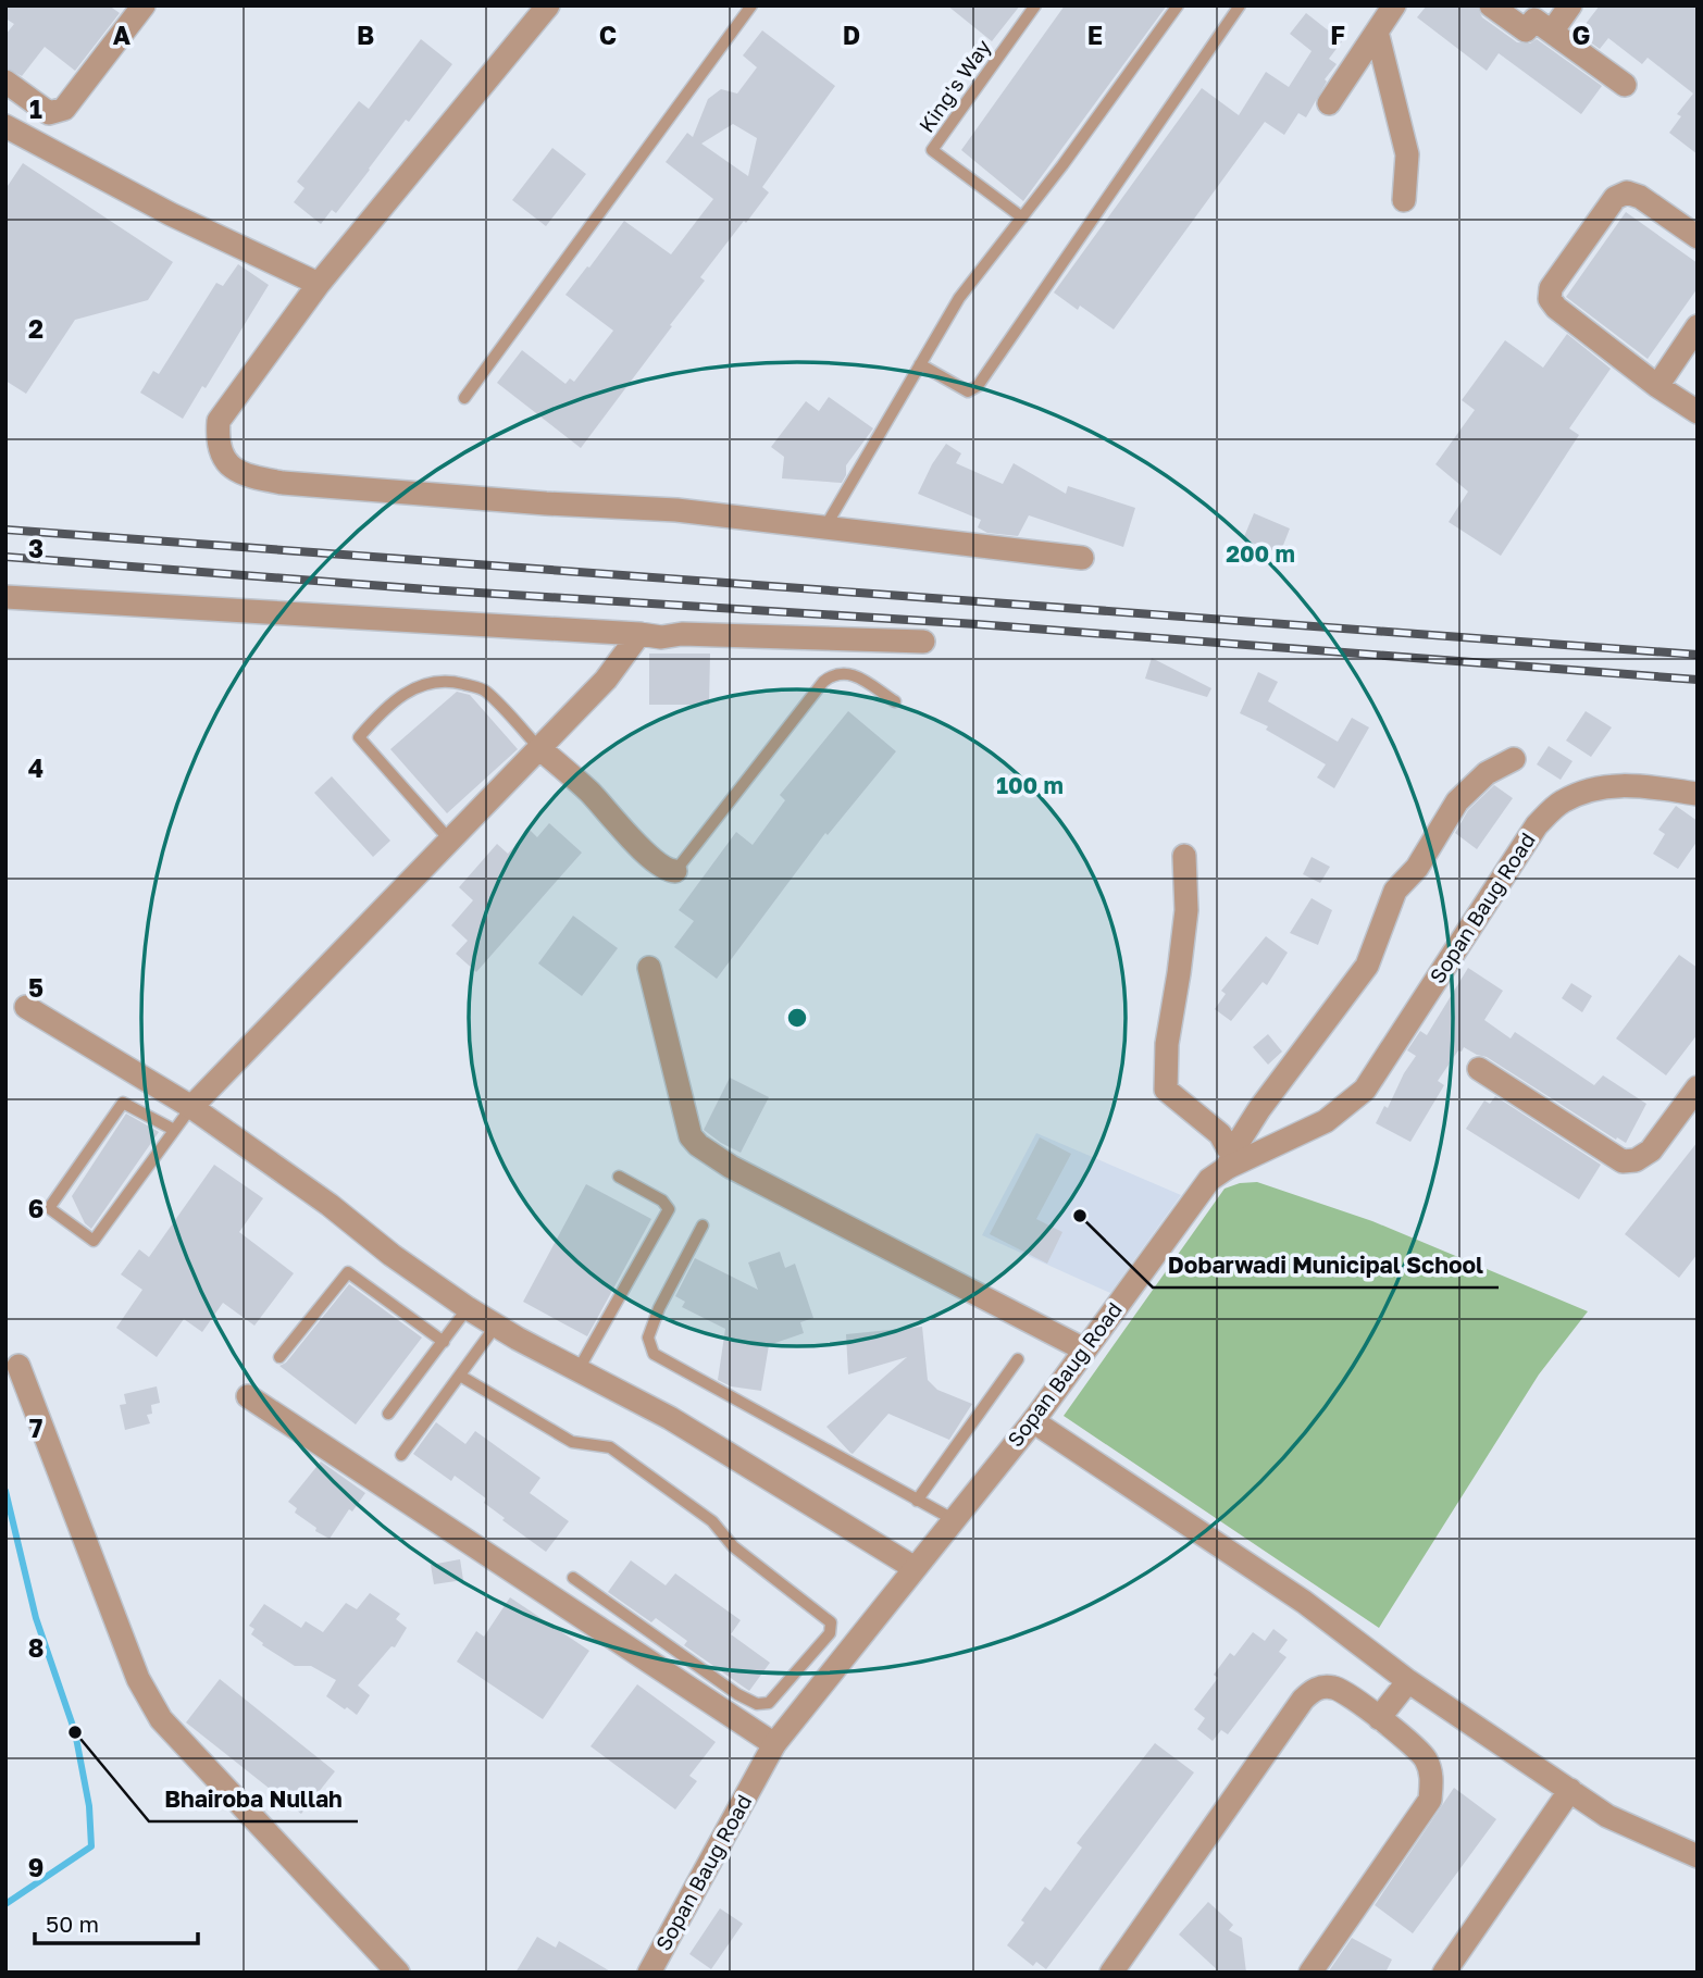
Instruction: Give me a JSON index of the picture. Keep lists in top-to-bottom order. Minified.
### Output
{"streets":{"street":["Sopan Baug Road"],"lane":["King's Way"]},"places":["Dobarwadi Municipal School","Bhairoba Nullah"],"scale_bar":"50 m","grid":{"columns":["A","B","C","D","E","F","G"],"rows":["1","2","3","4","5","6","7","8","9"]},"rings":["200 m","100 m"]}
